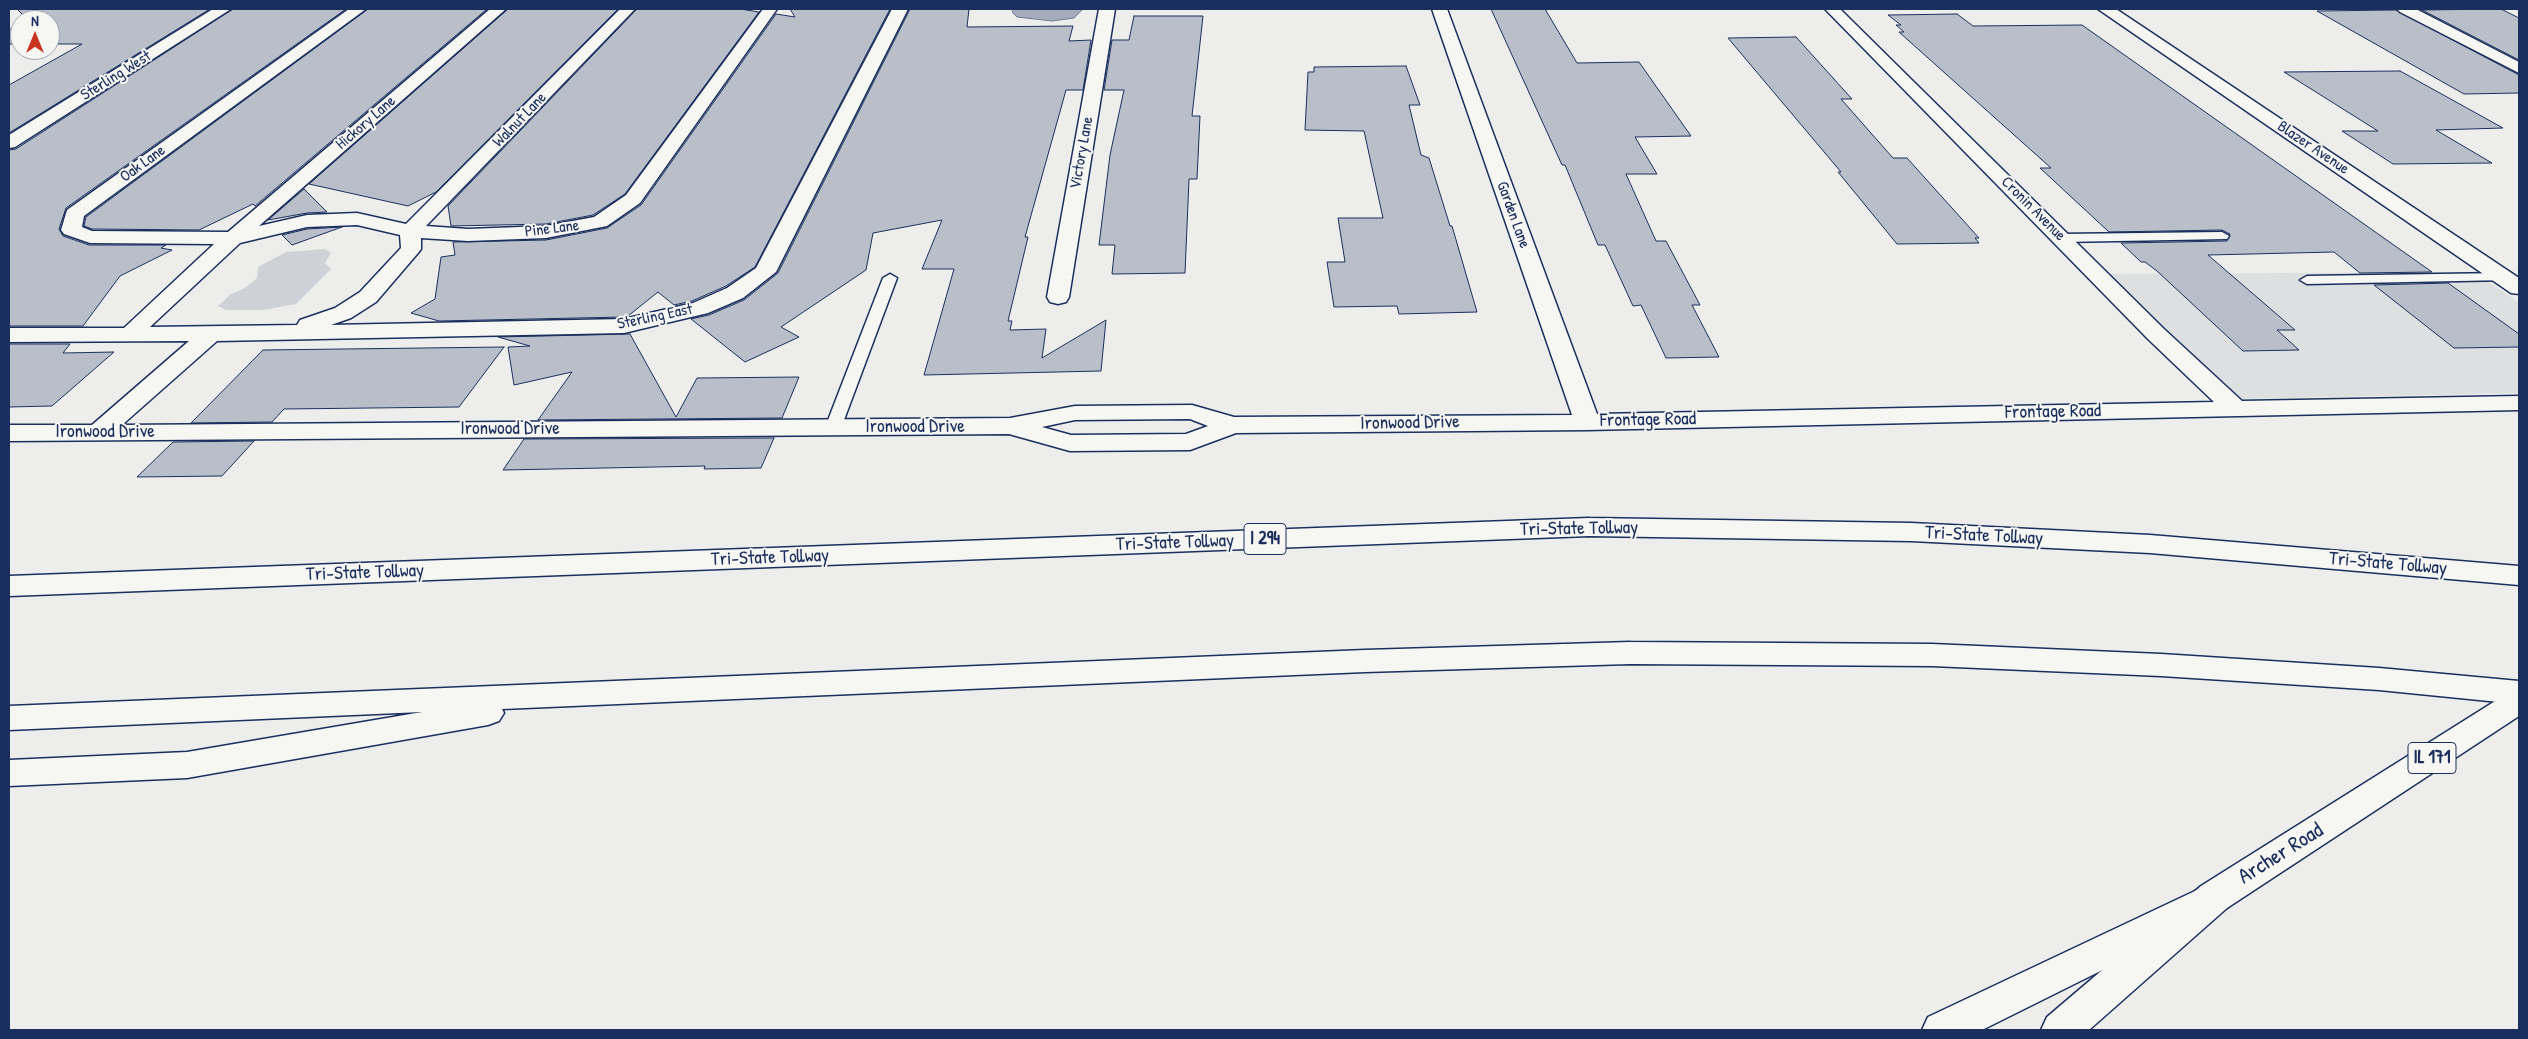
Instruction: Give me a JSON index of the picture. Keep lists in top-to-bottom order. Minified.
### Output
{"streets":{"main road":["Sterling West","Walnut Lane","Hickory Lane","Blazer Avenue","Victory Lane","Oak Lane","Cronin Avenue","Garden Lane","Pine Lane","Sterling East","Frontage Road","Ironwood Drive","Tri-State Tollway","I 294","IL 171","Archer Road"]},"crossings":[["Walnut Lane","Pine Lane"],["Hickory Lane","Oak Lane"],["Hickory Lane","Pine Lane"],["Oak Lane","Pine Lane"],["Cronin Avenue","Frontage Road"],["Garden Lane","Frontage Road"],["Garden Lane","Ironwood Drive"],["Frontage Road","Ironwood Drive"]],"north":"top"}
